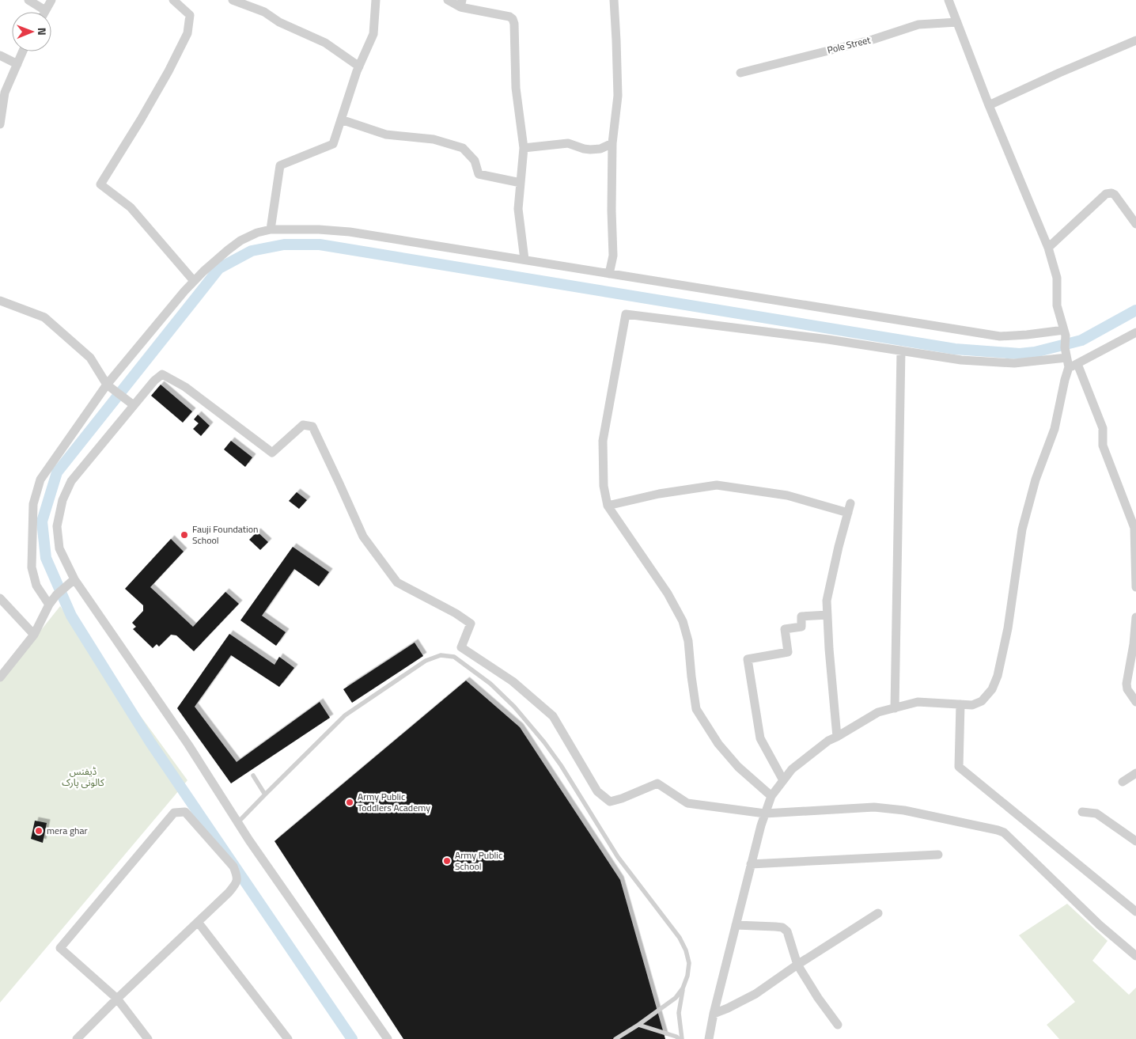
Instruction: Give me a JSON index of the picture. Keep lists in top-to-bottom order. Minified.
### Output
{"streets":{"street":["Pole Street"]},"parks":["ڈیفنس کالونی پارک"],"places":["Fauji Foundation School","Army Public Toddlers Academy","mera ghar","Army Public School"],"north":"right"}
